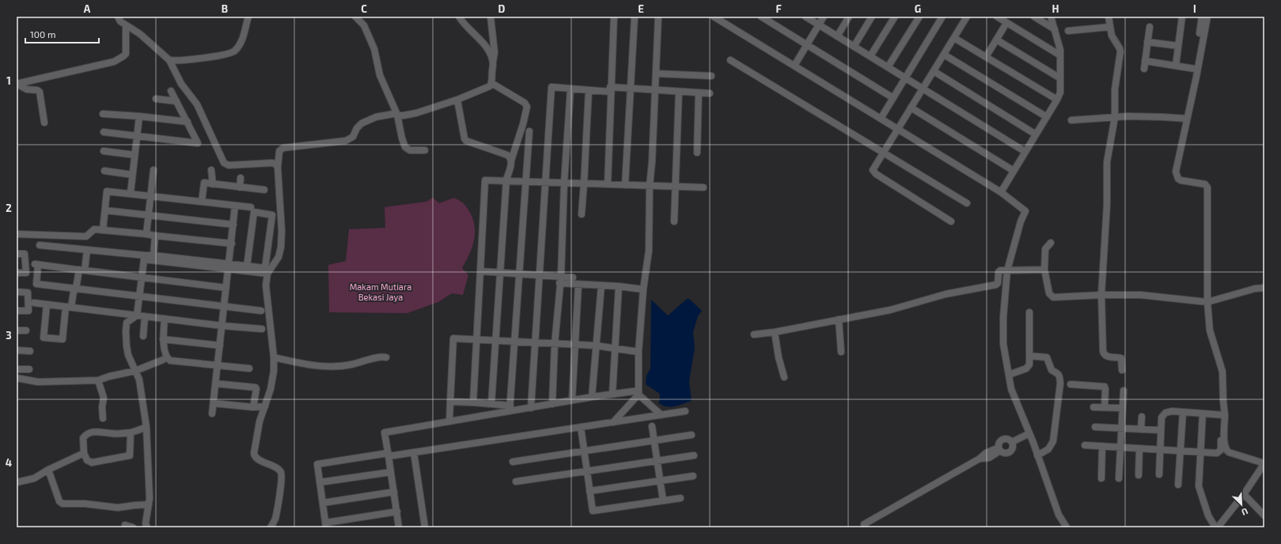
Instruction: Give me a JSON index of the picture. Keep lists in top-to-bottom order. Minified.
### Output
{"parks":["Makam Mutiara Bekasi Jaya"],"scale_bar":"100 m","north":"bottom right","grid":{"columns":["A","B","C","D","E","F","G","H","I"],"rows":["1","2","3","4"]}}
